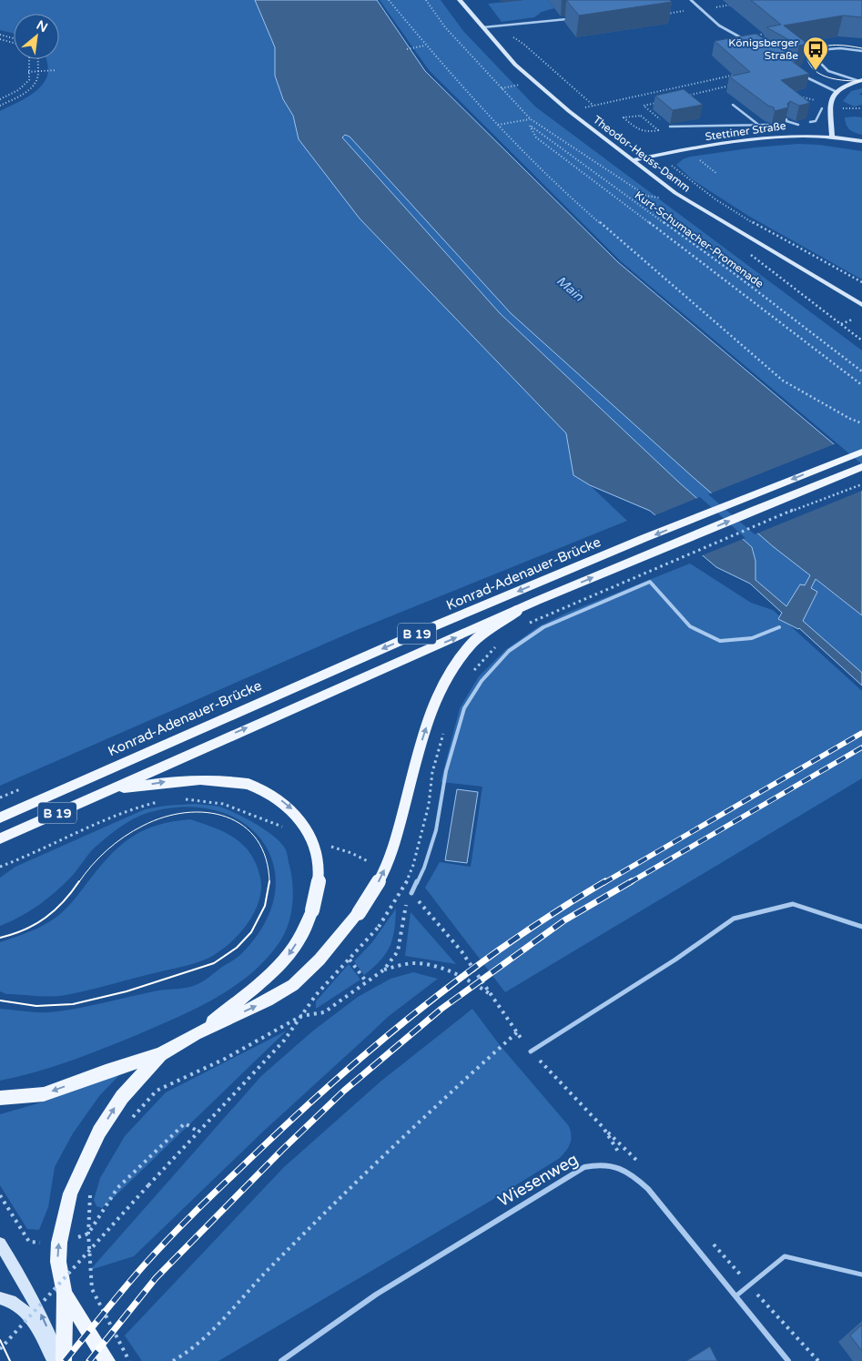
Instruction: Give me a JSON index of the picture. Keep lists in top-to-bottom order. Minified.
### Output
{"streets":{"main road":["Stettiner Straße","Theodor-Heuss-Damm","Konrad-Adenauer-Brücke","B 19"],"street":["Wiesenweg"],"path":["Kurt-Schumacher-Promenade"]},"crossings":[["Stettiner Straße","Theodor-Heuss-Damm"]],"water":["Main"],"places":{"bus stop":["Königsberger Straße"]},"north":"top right"}
